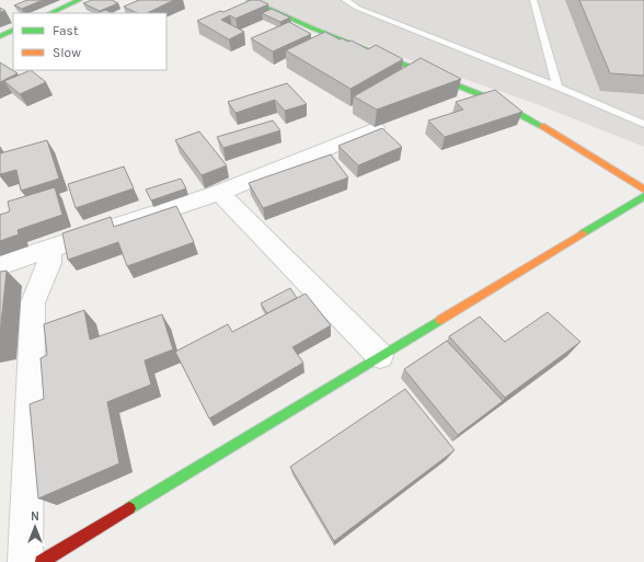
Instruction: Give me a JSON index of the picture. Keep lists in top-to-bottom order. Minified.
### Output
{"legend":["Fast","Slow"],"north":"top"}
